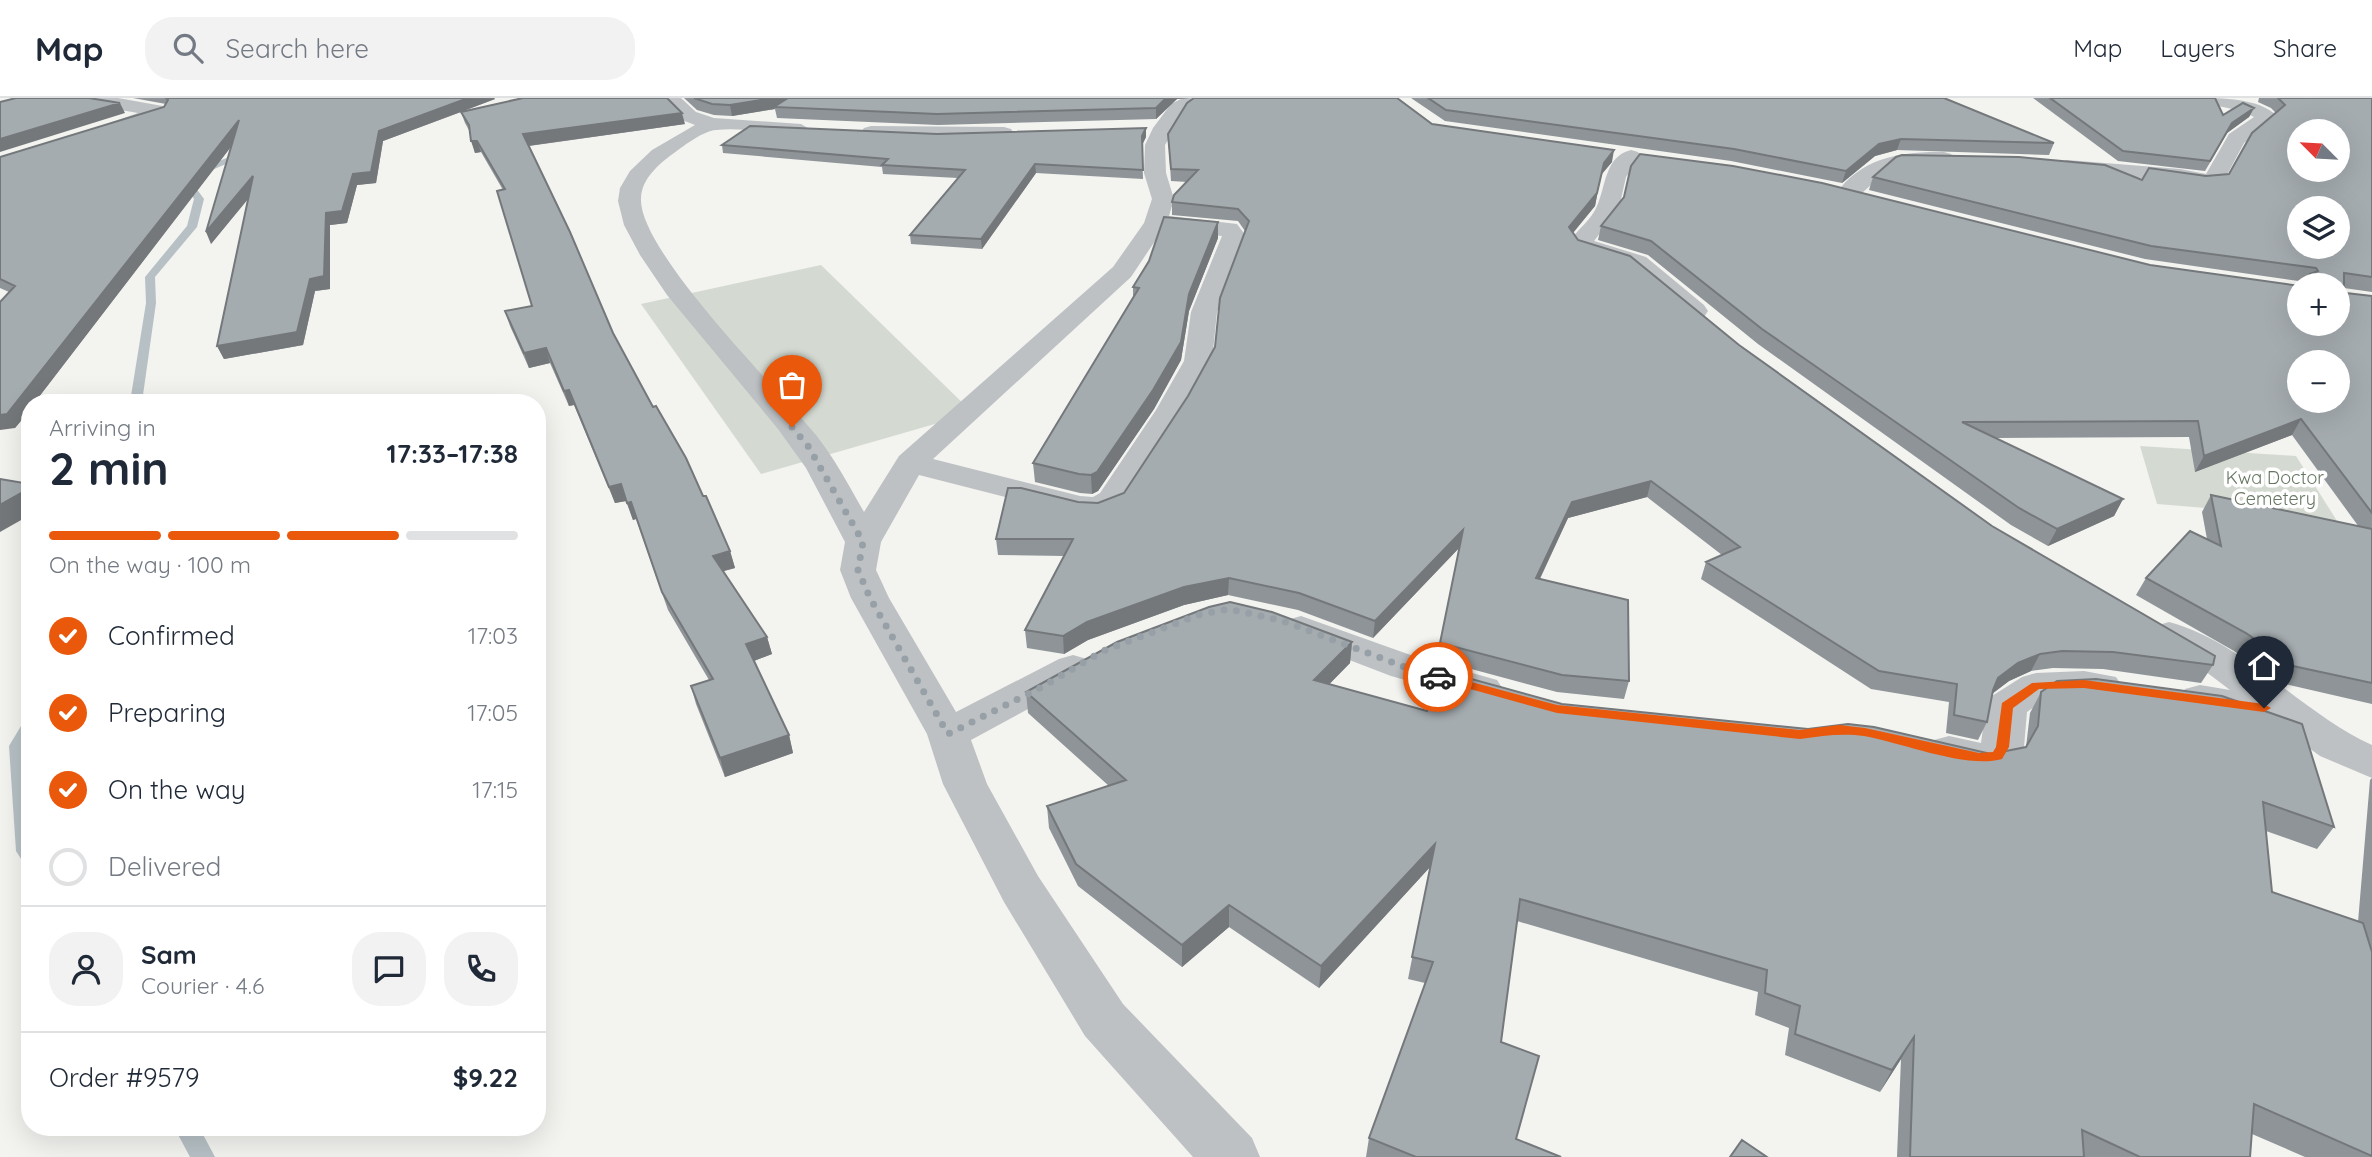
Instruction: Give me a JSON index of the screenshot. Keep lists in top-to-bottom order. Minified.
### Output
{"parks":["Kwa Doctor Cemetery"],"north":"top left","page":{"header":"Map","search":"Search here","nav":["Map","Layers","Share"],"map_buttons":["+","−"],"heading":["2 min","Arriving in","17:33–17:38"],"panel":["Sam","Courier · 4.6","Order #9579","$9.22"],"bar":"On the way · 100 m","list":[["Confirmed","17:03"],["Preparing","17:05"],["On the way","17:15"],"Delivered"]}}
